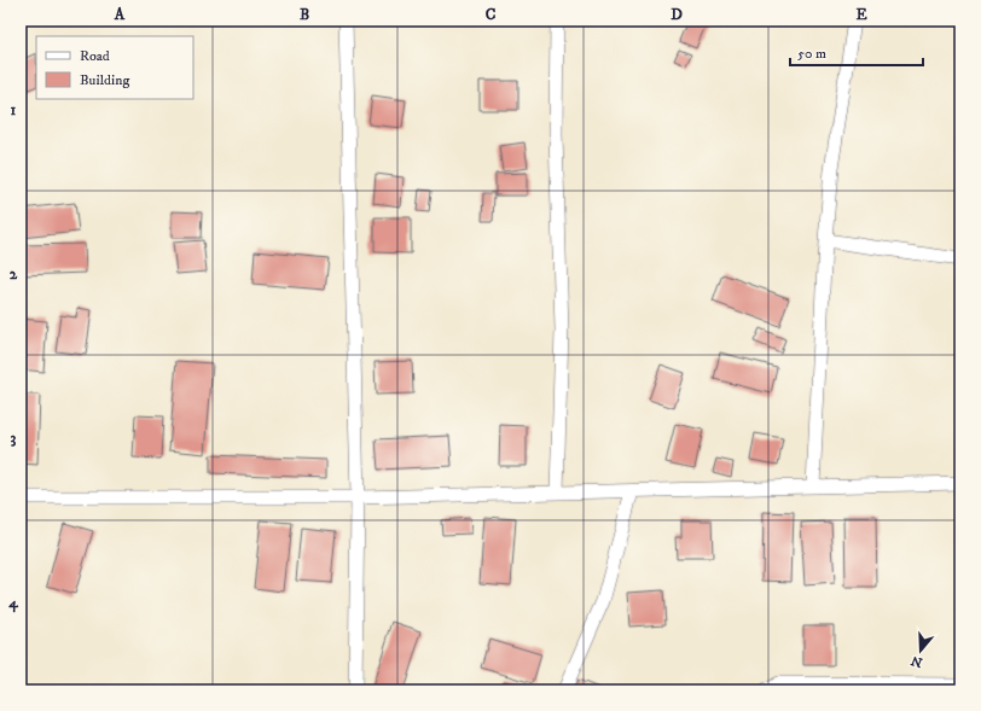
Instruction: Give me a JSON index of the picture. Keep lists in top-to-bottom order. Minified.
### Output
{"legend":["Road","Building"],"scale_bar":"50 m","north":"bottom","grid":{"columns":["A","B","C","D","E"],"rows":["1","2","3","4"]}}
